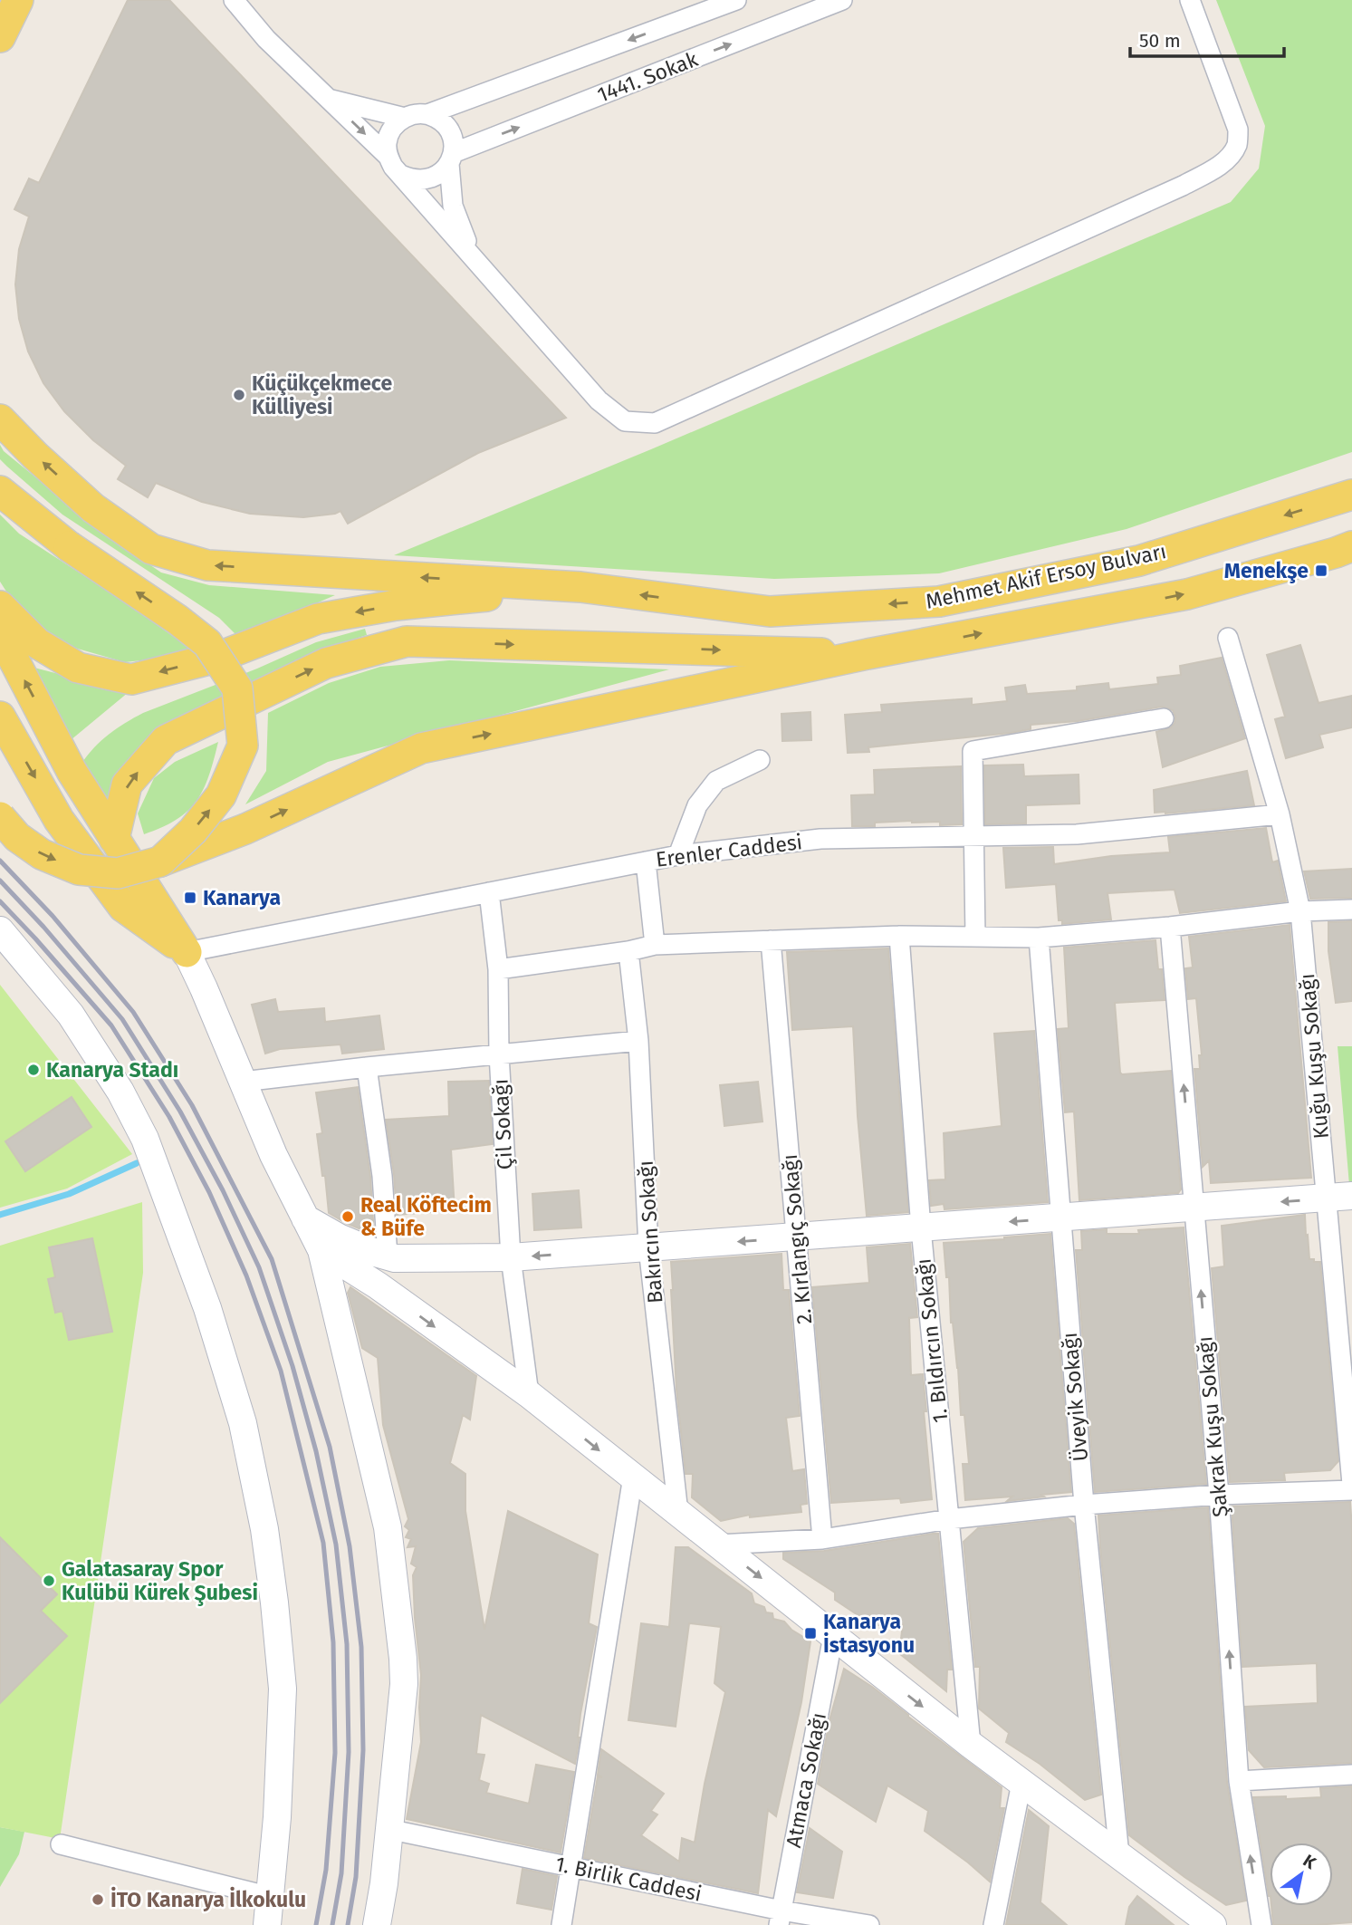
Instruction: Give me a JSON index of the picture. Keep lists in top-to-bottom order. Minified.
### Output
{"streets":{"main road":["Mehmet Akif Ersoy Bulvarı"],"street":["1441. Sokak","Erenler Caddesi","Kuğu Kuşu Sokağı","Çil Sokağı","Bakırcın Sokağı","2. Kırlangıç Sokağı","1. Bıldırcın Sokağı","Üveyik Sokağı","Şakrak Kuşu Sokağı","Atmaca Sokağı","1. Birlik Caddesi"]},"crossings":[["Erenler Caddesi","Kuğu Kuşu Sokağı"],["Erenler Caddesi","Çil Sokağı"],["Atmaca Sokağı","1. Birlik Caddesi"]],"one_way":["Şakrak Kuşu Sokağı"],"places":{"other":["Küçükçekmece Külliyesi","Kanarya Stadı","Real Köftecim & Büfe","Galatasaray Spor Kulübü Kürek Şubesi","İTO Kanarya İlkokulu"],"transit":["Menekşe","Kanarya","Kanarya İstasyonu"]},"scale_bar":"50 m","north":"top right"}
